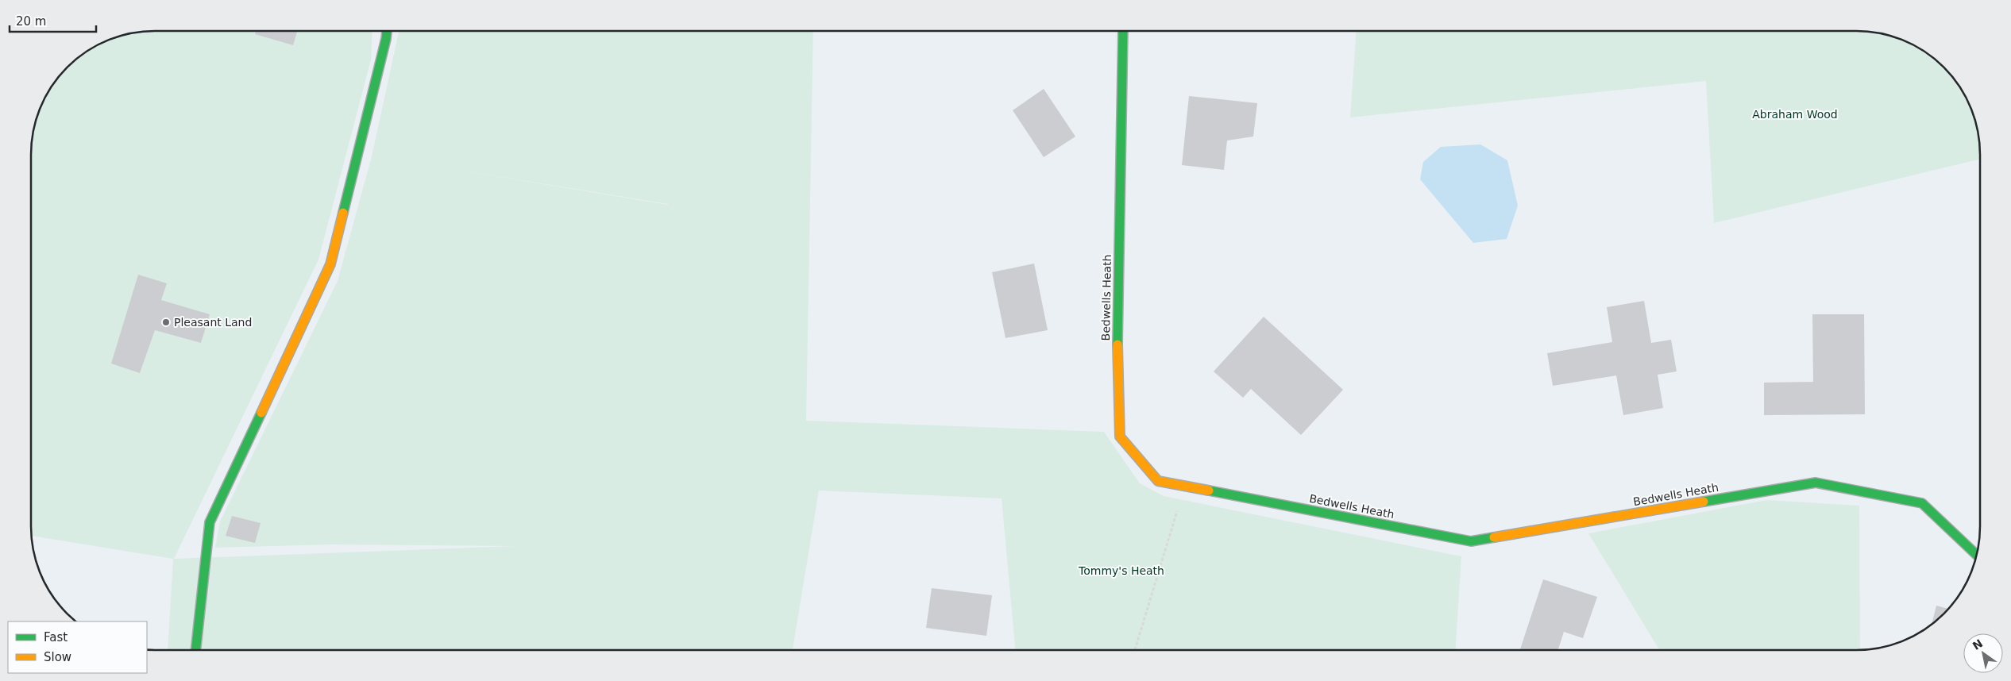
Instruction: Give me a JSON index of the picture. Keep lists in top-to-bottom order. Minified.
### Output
{"streets":{"street":["Bedwells Heath"]},"parks":["Abraham Wood","Tommy's Heath"],"places":["Pleasant Land"],"legend":["Fast","Slow"],"scale_bar":"20 m","north":"top left"}
